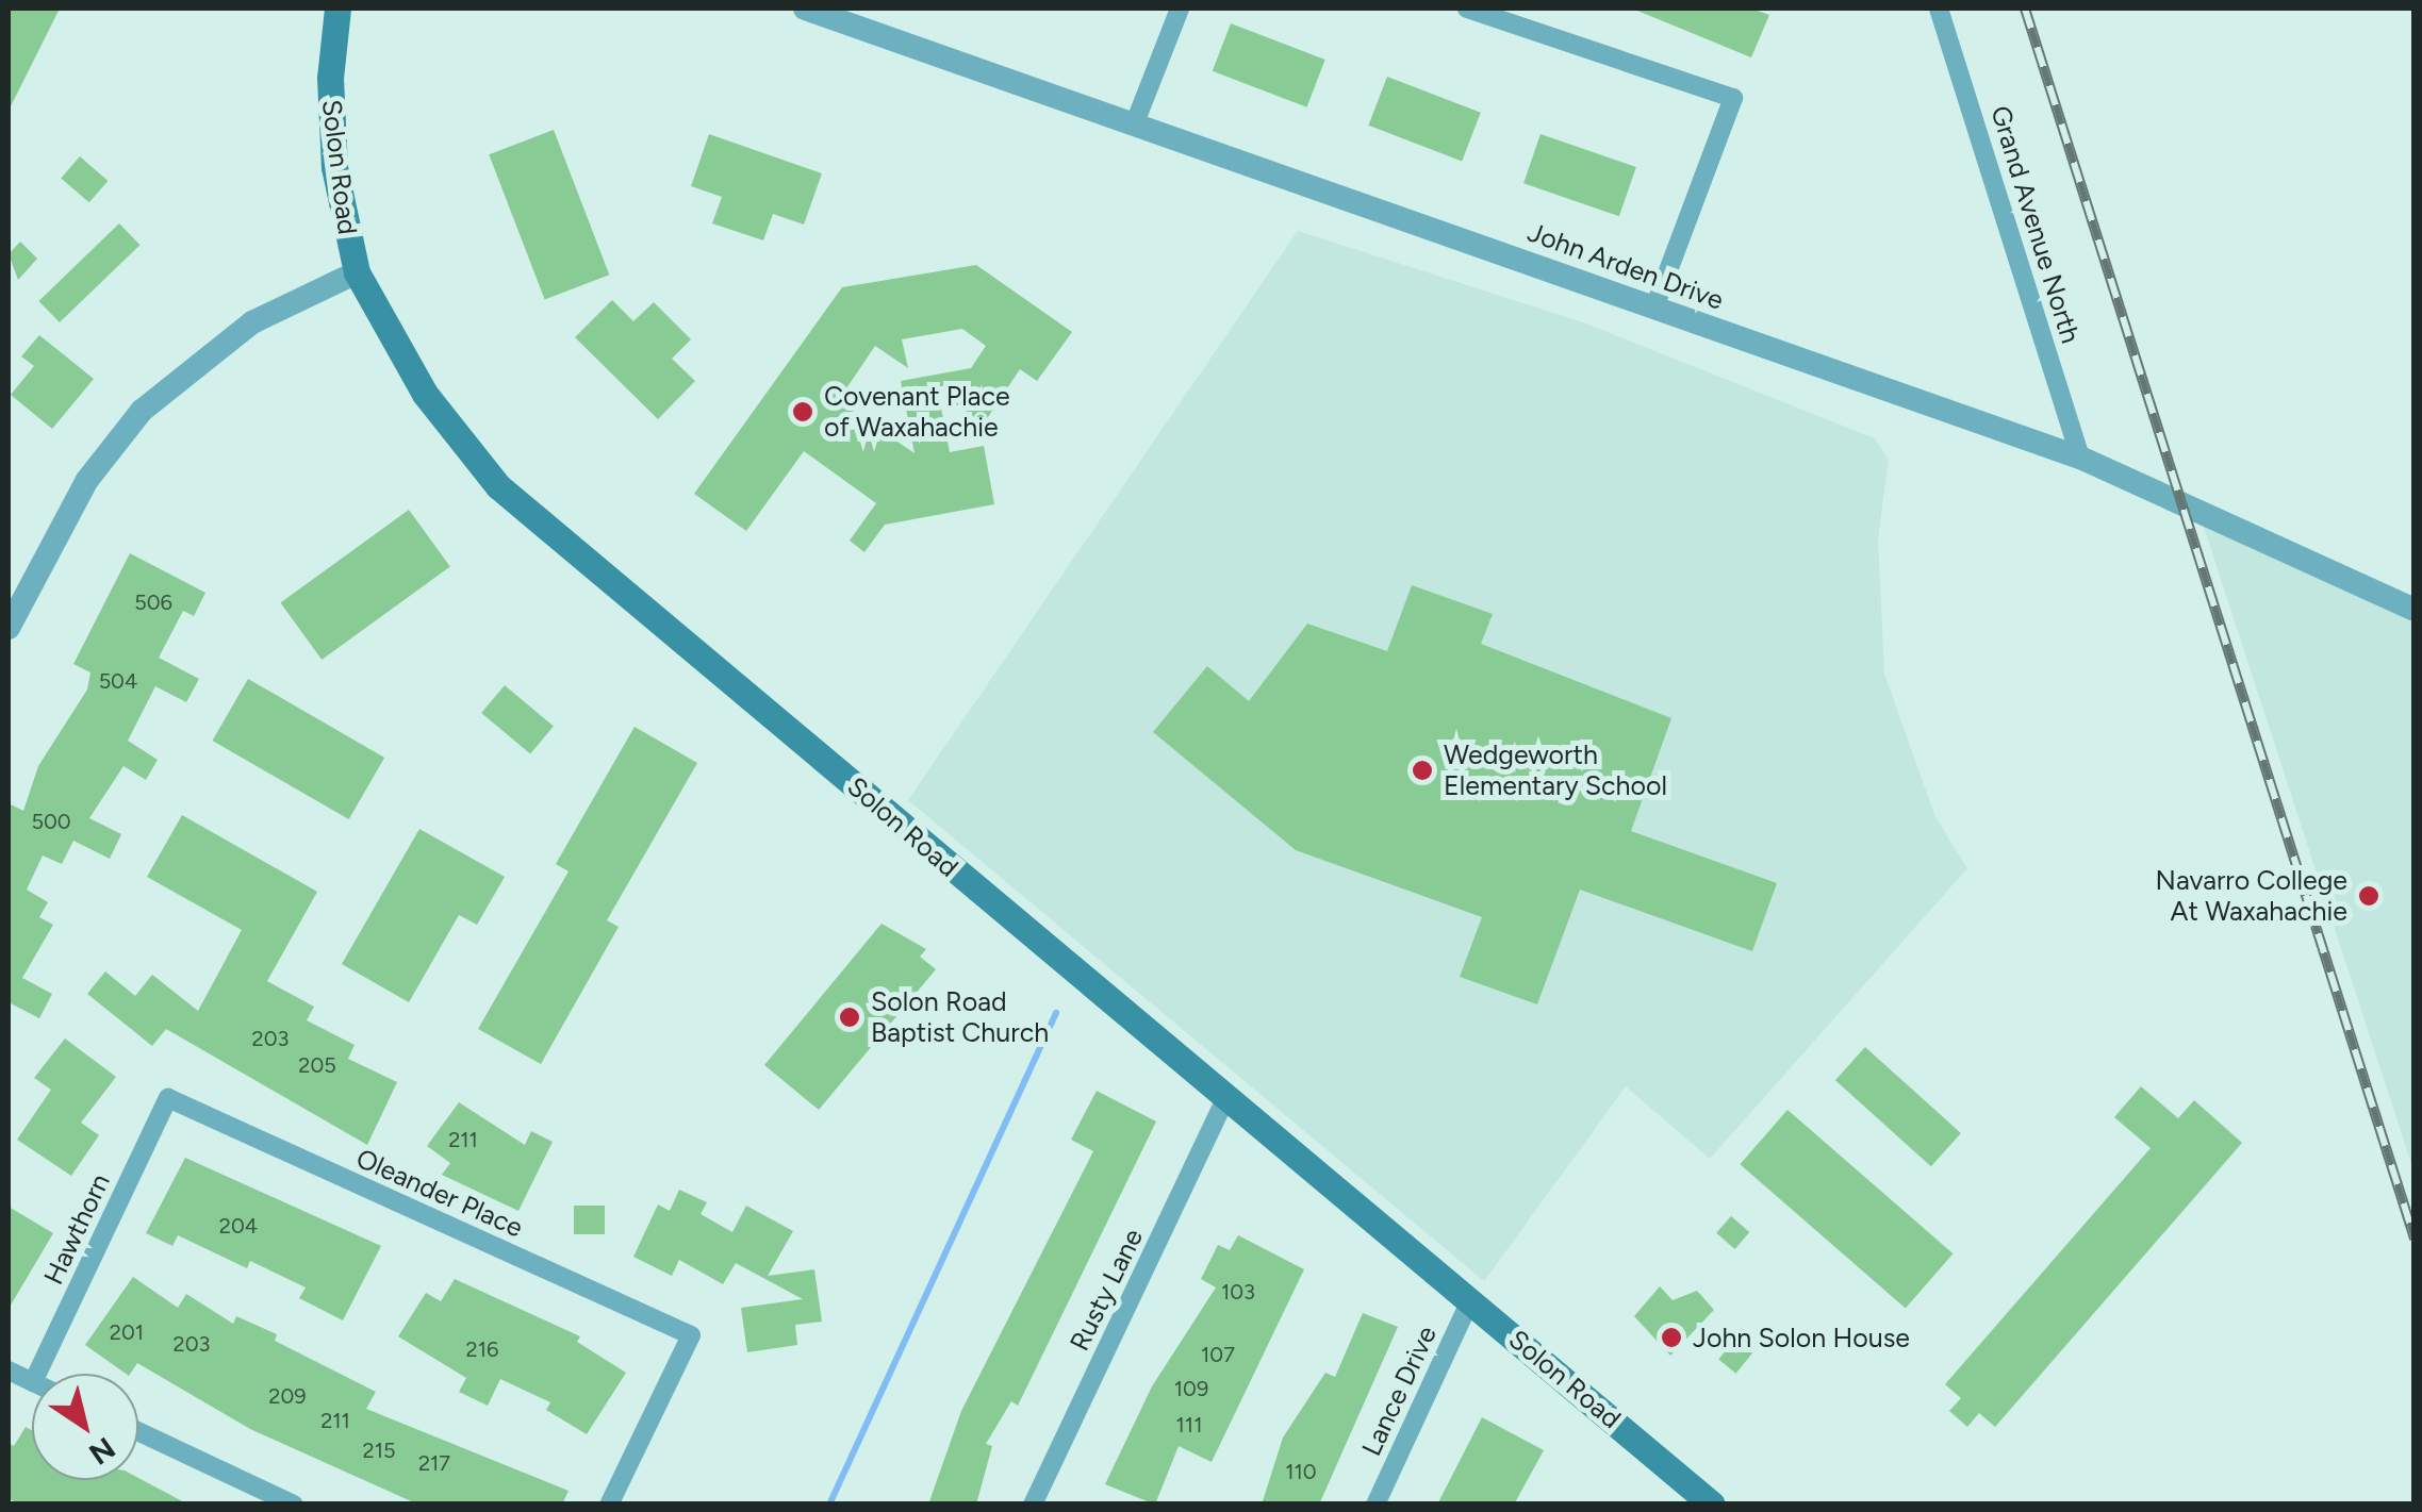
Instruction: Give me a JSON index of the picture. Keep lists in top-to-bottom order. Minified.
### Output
{"streets":{"main road":["Solon Road"],"street":["Grand Avenue North","John Arden Drive","Oleander Place","Hawthorn","Rusty Lane","Lance Drive"]},"crossings":[["Solon Road","Rusty Lane"],["Solon Road","Lance Drive"],["Grand Avenue North","John Arden Drive"],["Oleander Place","Hawthorn"]],"places":["Covenant Place of Waxahachie","Wedgeworth Elementary School","Navarro College At Waxahachie","Solon Road Baptist Church","John Solon House"],"house_numbers":["506","504","500","203","205","211","204","103","201","203","216","107","109","209","211","111","215","217","110"],"north":"bottom right"}
